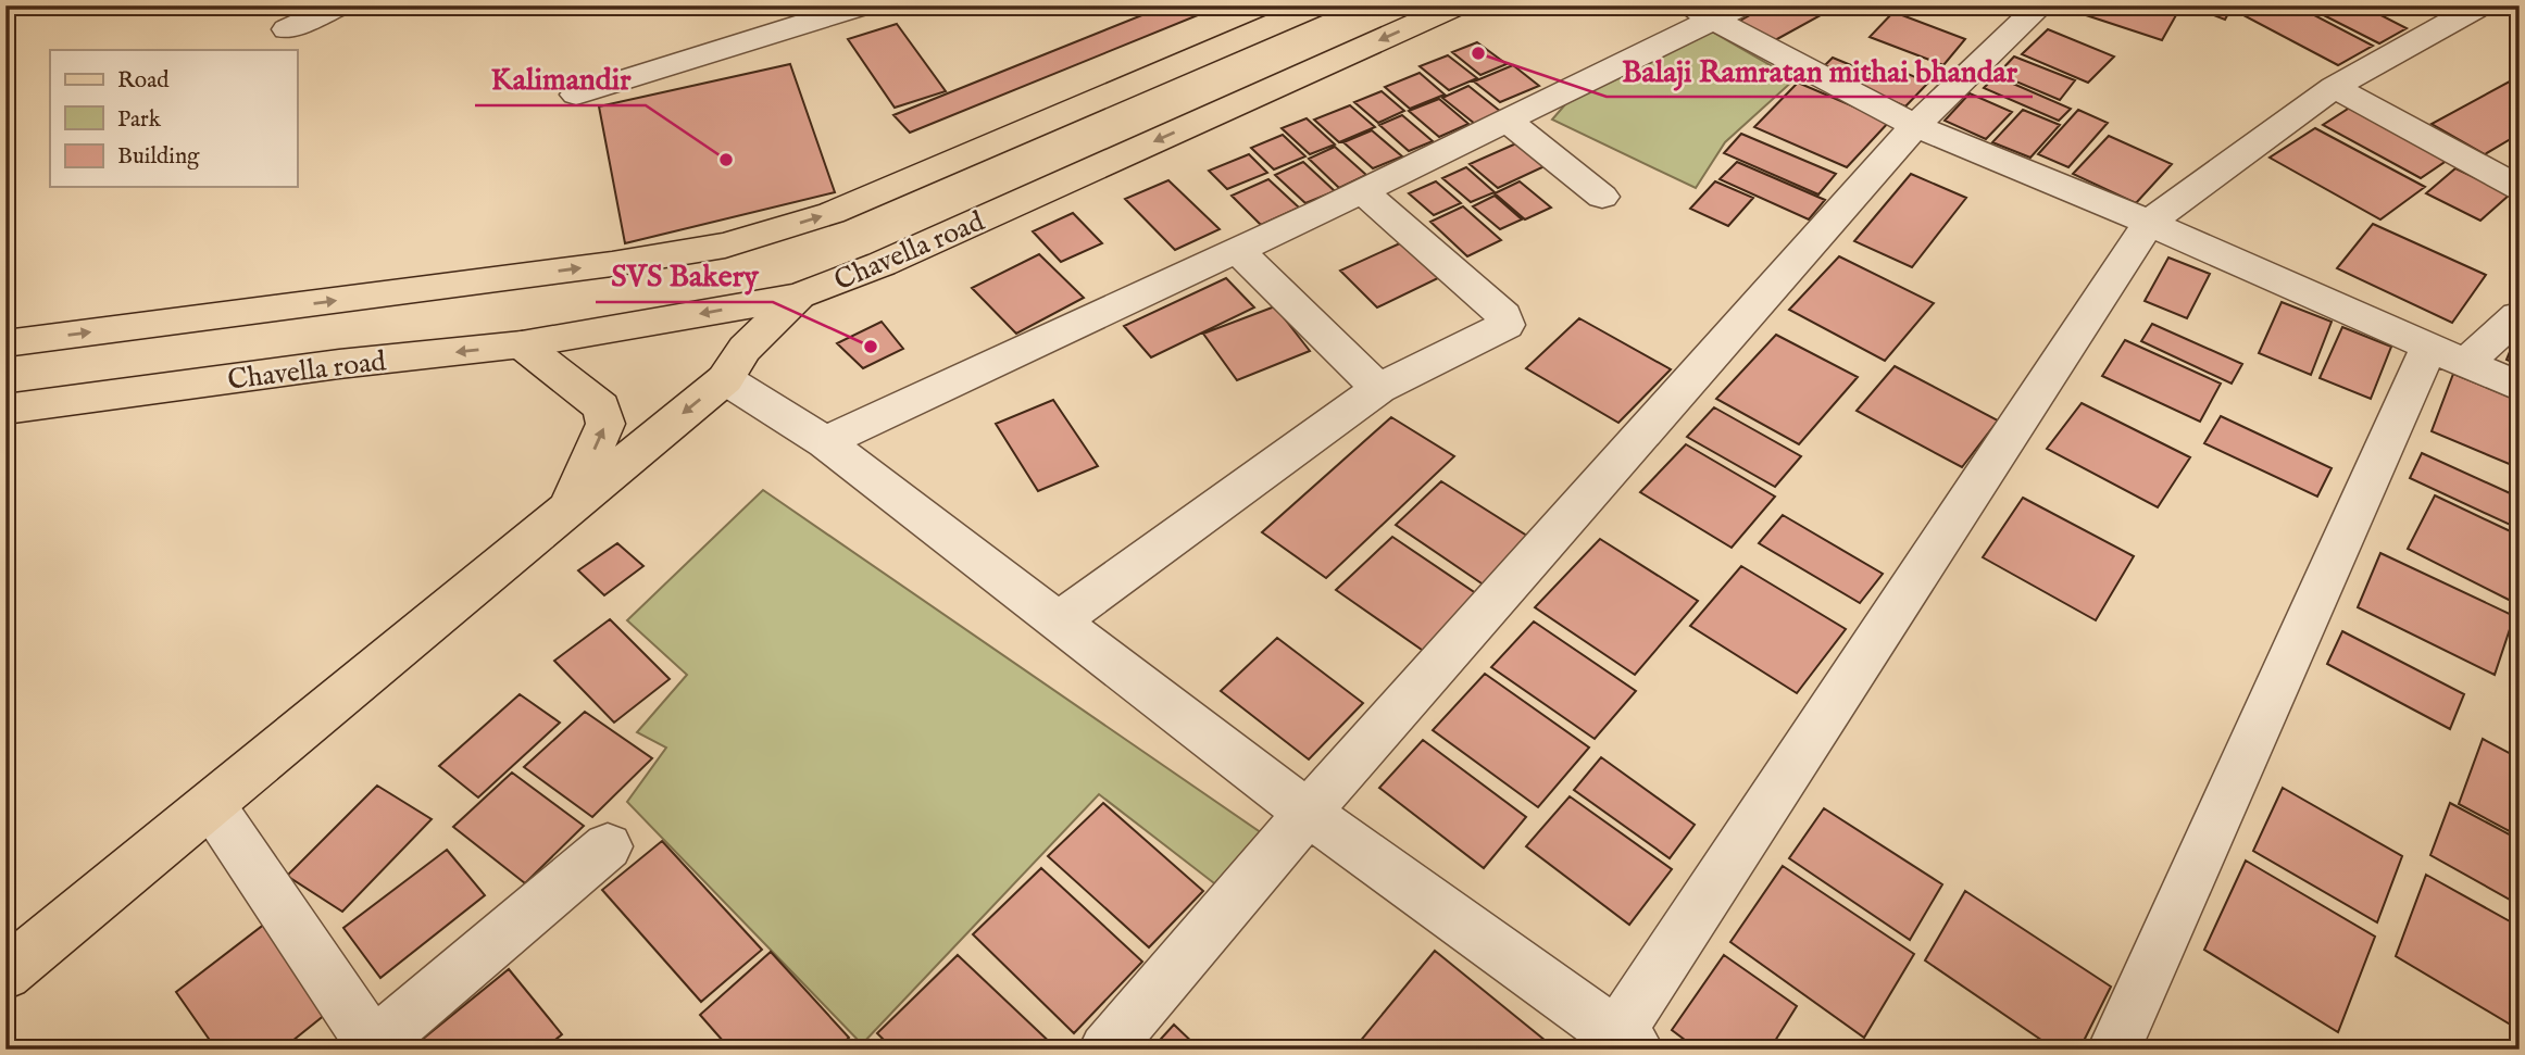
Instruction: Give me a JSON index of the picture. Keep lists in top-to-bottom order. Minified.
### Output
{"streets":{"main road":["Chavella road"]},"places":["Balaji Ramratan mithai bhandar","Kalimandir","SVS Bakery"],"legend":["Road","Park","Building"]}
